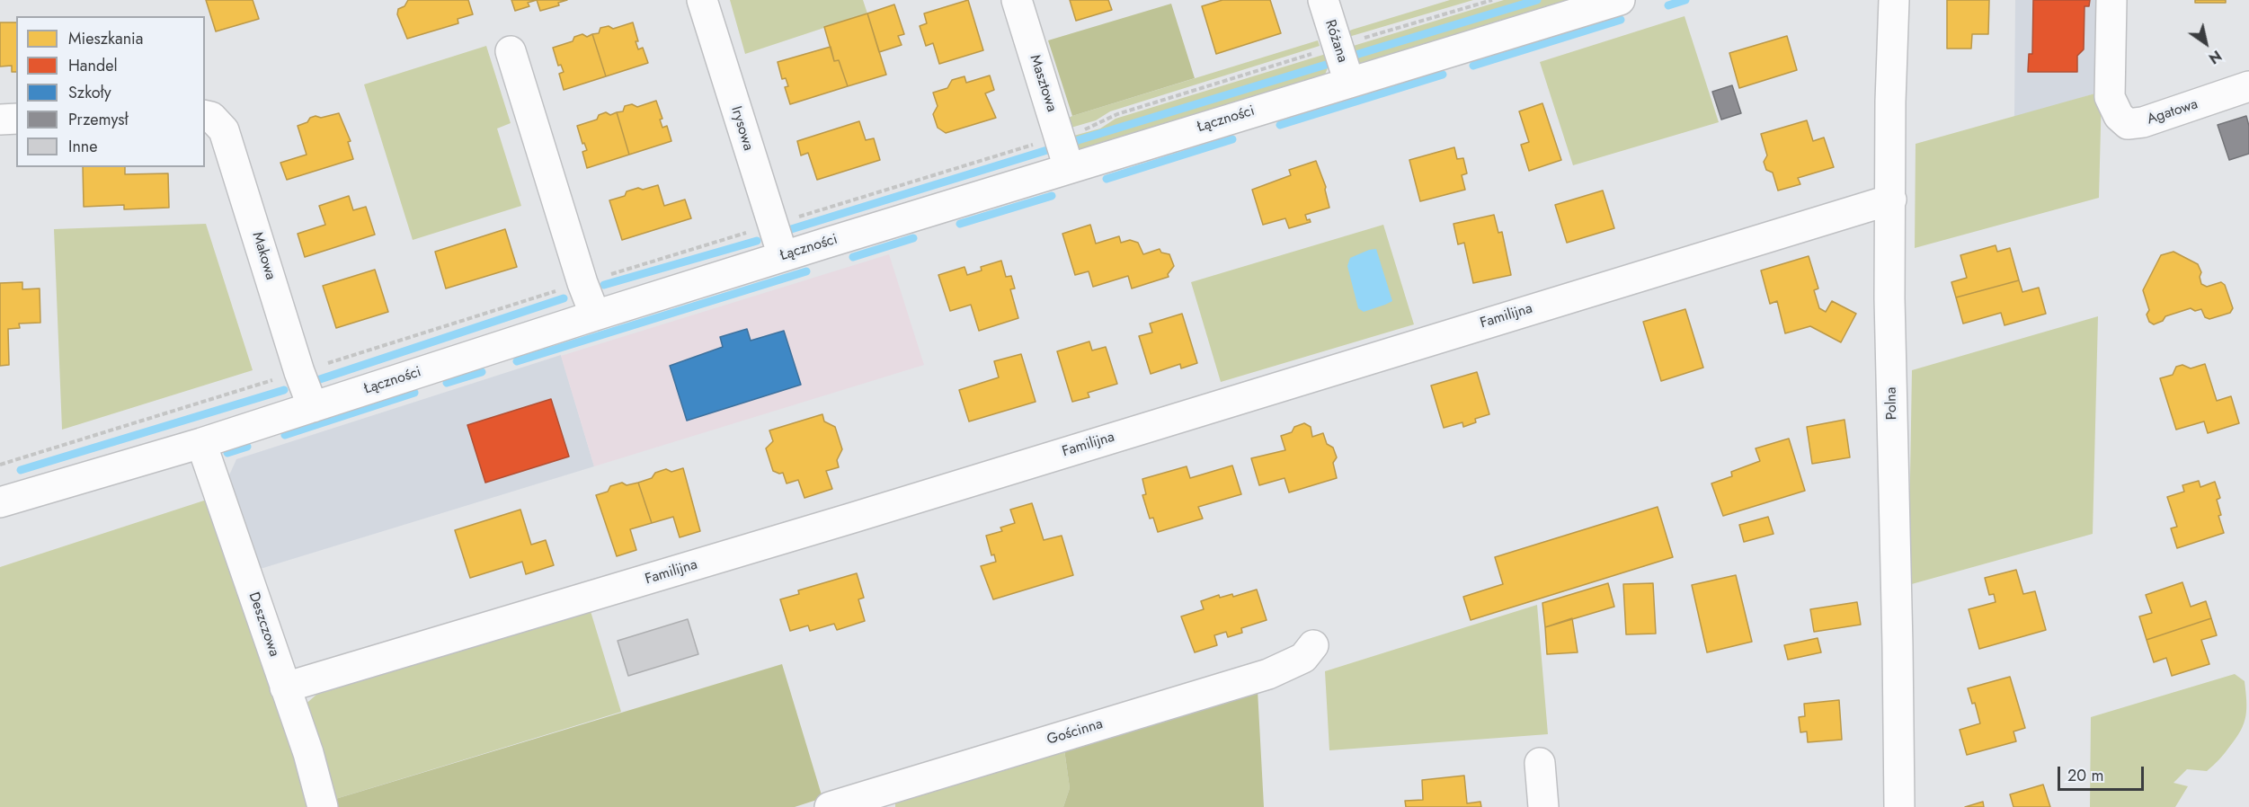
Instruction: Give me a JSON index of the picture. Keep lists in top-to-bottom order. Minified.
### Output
{"streets":{"street":["Różana","Masztowa","Agatowa","Łączności","Irysowa","Makowa","Familijna","Polna","Deszczowa","Gościnna"]},"crossings":[["Różana","Łączności"],["Masztowa","Łączności"],["Łączności","Irysowa"],["Łączności","Makowa"],["Łączności","Deszczowa"],["Familijna","Polna"],["Familijna","Deszczowa"]],"legend":["Mieszkania","Handel","Szkoły","Przemysł","Inne"],"scale_bar":"20 m","north":"bottom right"}
